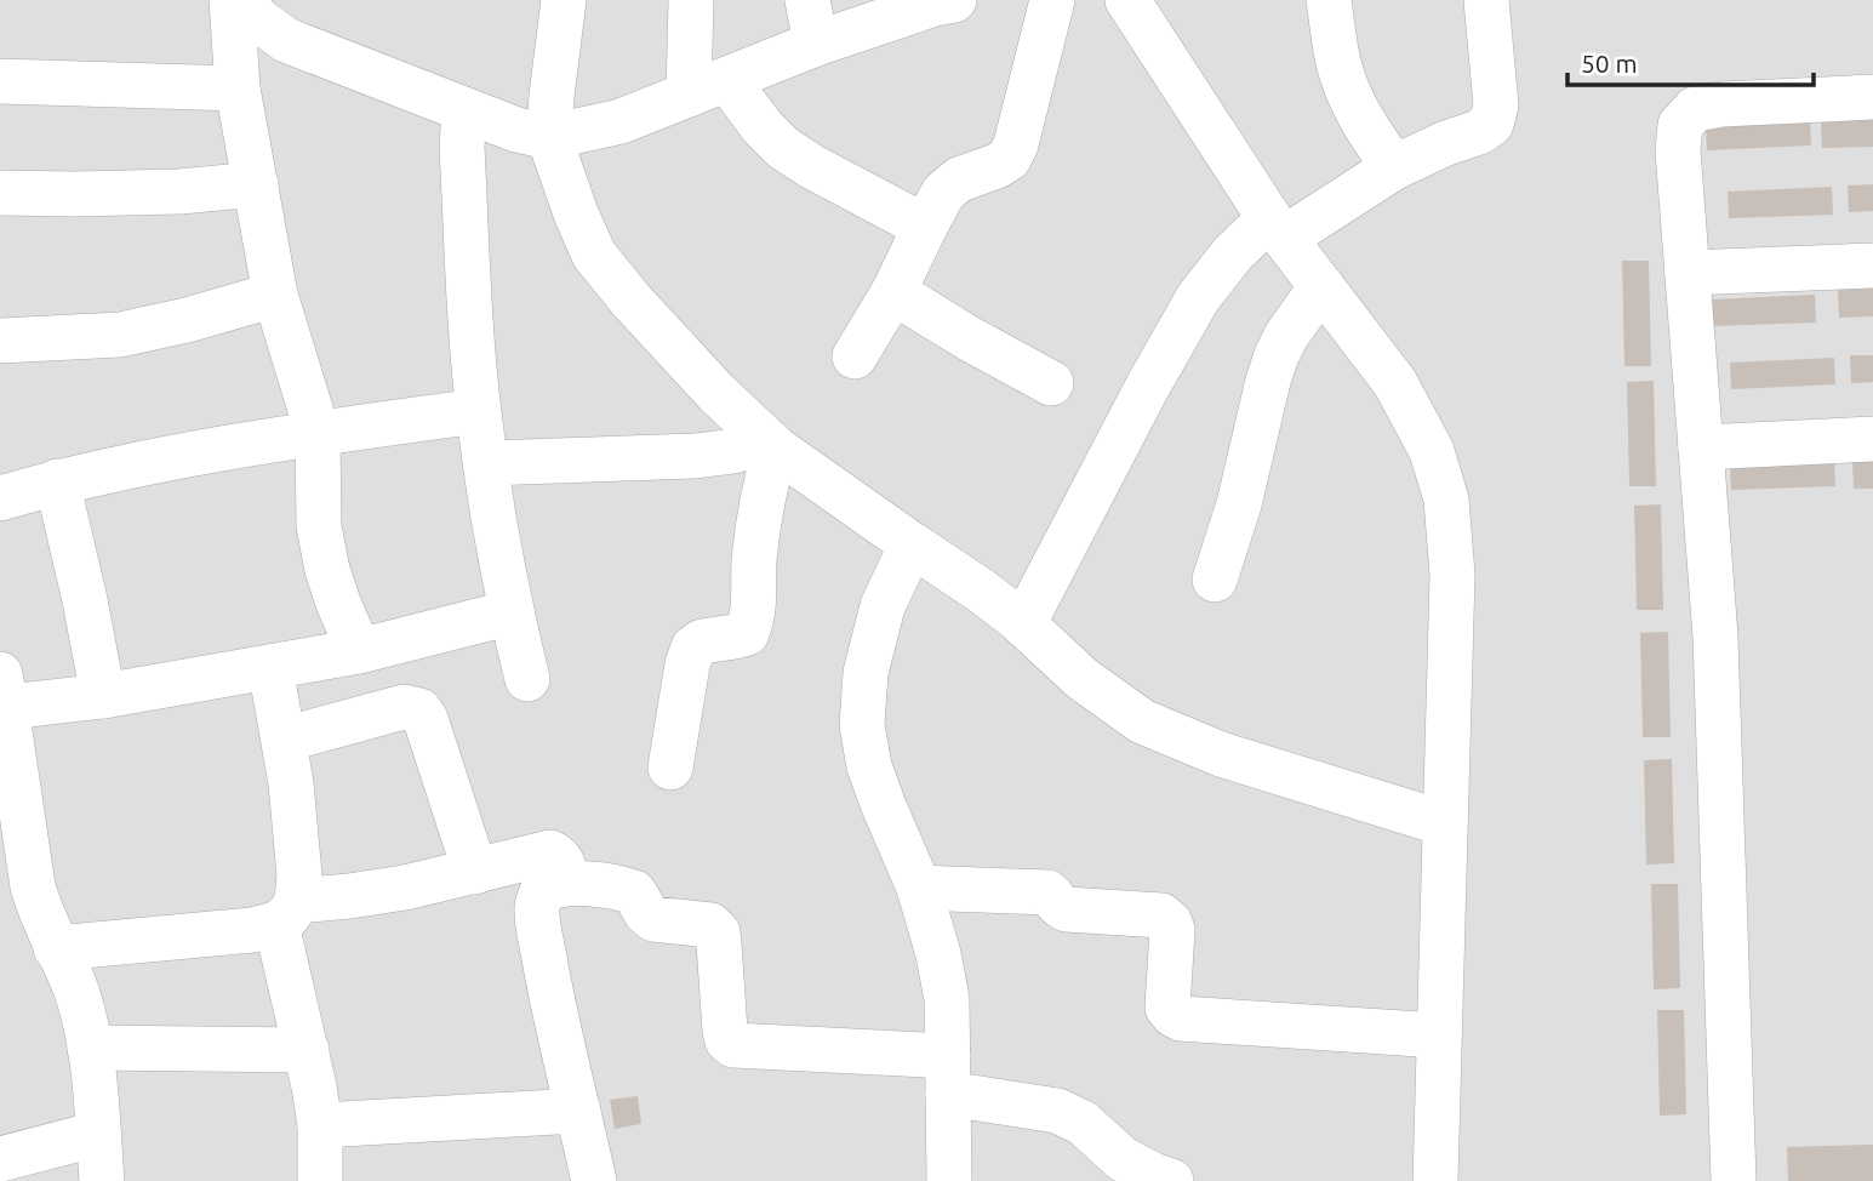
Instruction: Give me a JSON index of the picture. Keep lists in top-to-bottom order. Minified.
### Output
{"scale_bar":"50 m"}
